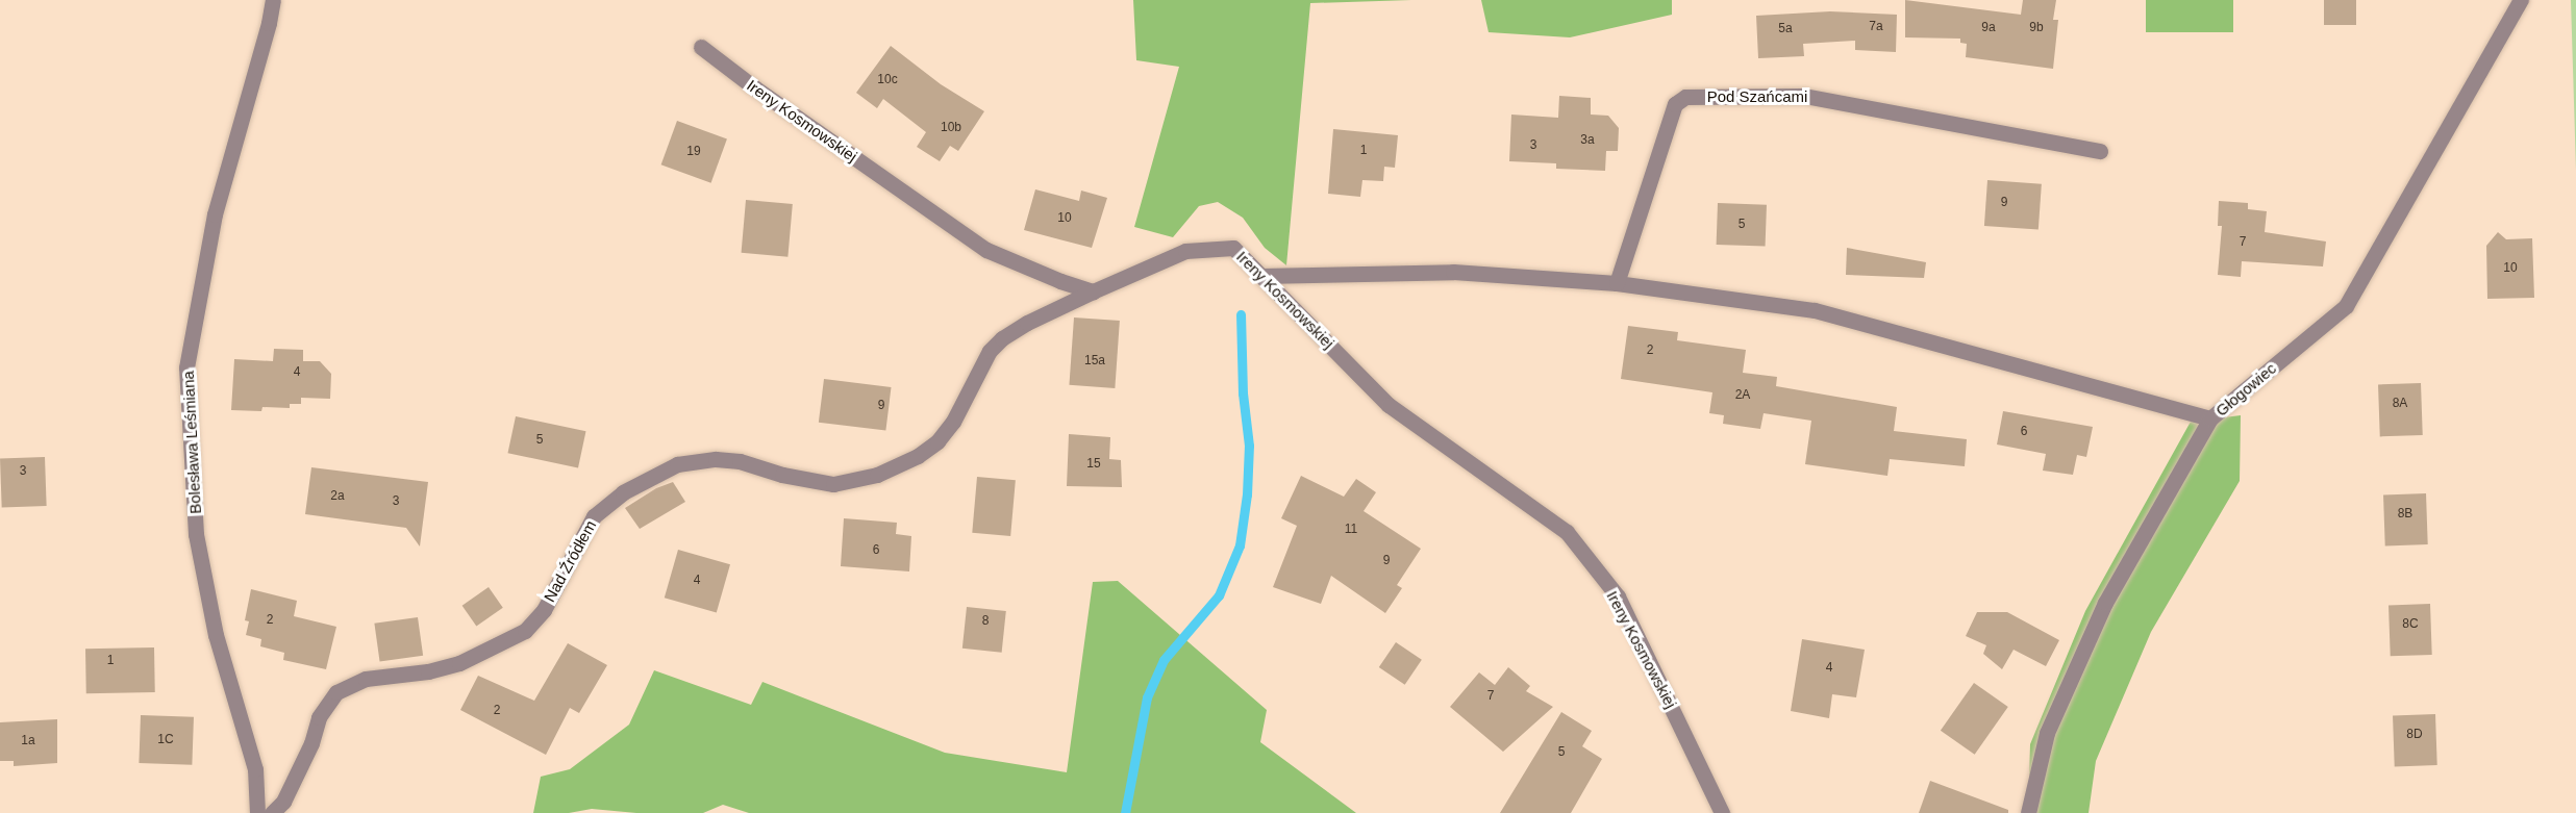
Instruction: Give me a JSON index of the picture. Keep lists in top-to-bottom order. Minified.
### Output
{"streets":{"street":["Pod Szańcami","Ireny Kosmowskiej","Głogowiec","Bolesława Leśmiana","Nad Źródłem"]},"crossings":[["Ireny Kosmowskiej","Nad Źródłem"]],"house_numbers":["7a","9a","9b","5a","10c","10b","3a","3","1","19","9","10","5","7","10","2","15a","4","2A","8A","9","6","5","15","3","2a","3","8B","11","6","9","4","2","8","8C","1","4","7","2","8D","1C","1a","5"]}
